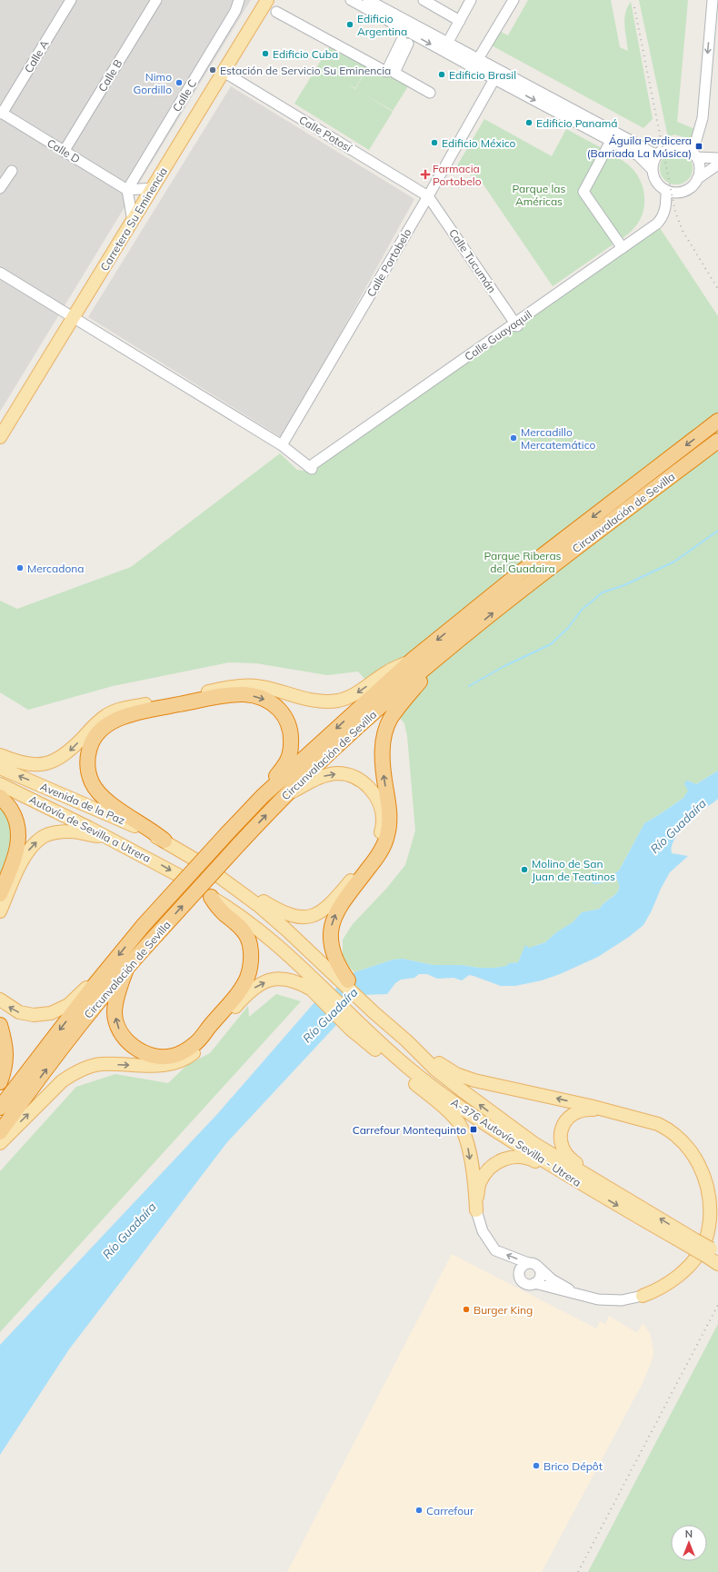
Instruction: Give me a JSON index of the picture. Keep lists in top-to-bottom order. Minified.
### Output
{"streets":{"highway":["Circunvalación de Sevilla"],"main road":["Carretera Su Eminencia","Avenida de la Paz","Autovía de Sevilla a Utrera","A-376 Autovía Sevilla - Utrera"],"street":["Calle A","Calle B","Calle C","Calle Potosí","Calle D","Calle Tucumán","Calle Portobelo","Calle Guayaquil"]},"crossings":[["Calle A","Calle D"],["Calle B","Calle D"],["Calle C","Calle D"],["Calle Potosí","Carretera Su Eminencia"],["Calle Potosí","Calle Tucumán"],["Calle Potosí","Calle Portobelo"],["Calle Tucumán","Calle Portobelo"],["Calle Tucumán","Calle Guayaquil"],["Calle Portobelo","Calle Guayaquil"]],"water":["Río Guadaíra"],"parks":["Parque las Américas","Parque Riberas del Guadaira"],"places":{"other":["Edificio Argentina","Edificio Cuba","Estación de Servicio Su Eminencia","Edificio Brasil","Nimo Gordillo","Edificio Panamá","Edificio México","Mercadillo Mercatemático","Mercadona","Molino de San Juan de Teatinos","Burger King","Brico Dépôt","Carrefour"],"transit":["Águila Perdicera (Barriada La Música)","Carrefour Montequinto"],"health":["Farmacia Portobelo"]},"north":"top"}
